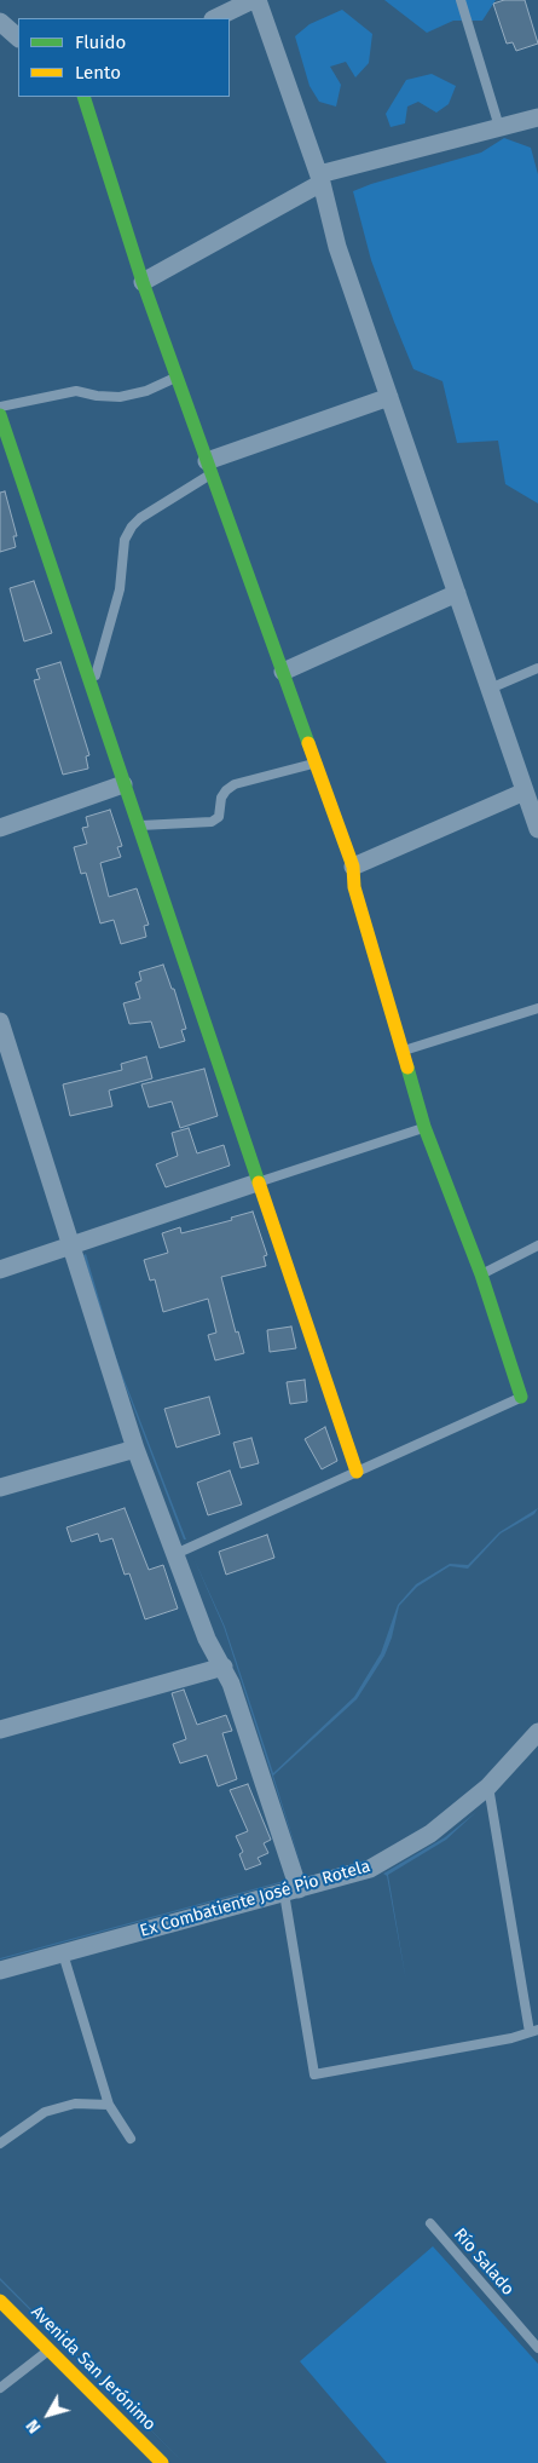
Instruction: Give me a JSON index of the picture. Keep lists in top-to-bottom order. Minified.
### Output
{"streets":{"street":["Ex Combatiente José Pio Rotela","Avenida San Jerónimo"],"lane":["Río Salado"]},"legend":["Fluido","Lento"],"north":"bottom left"}
